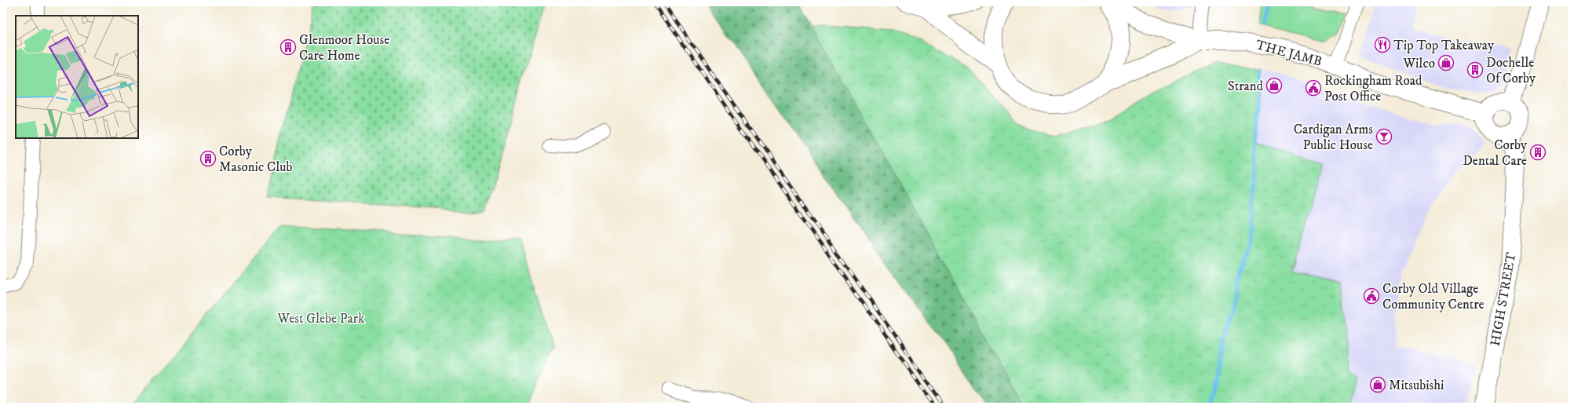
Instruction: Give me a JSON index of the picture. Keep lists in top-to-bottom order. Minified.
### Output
{"streets":{"main road":["THE JAMB","HIGH STREET"]},"crossings":[["THE JAMB","HIGH STREET"]],"parks":["West Glebe Park"],"places":{"restaurant":["Tip Top Takeaway"],"building":["Glenmoor House Care Home","Dochelle Of Corby","Corby Dental Care","Corby Masonic Club"],"shop":["Wilco","Strand","Mitsubishi"],"public building":["Rockingham Road Post Office","Corby Old Village Community Centre"],"bar":["Cardigan Arms Public House"]}}
